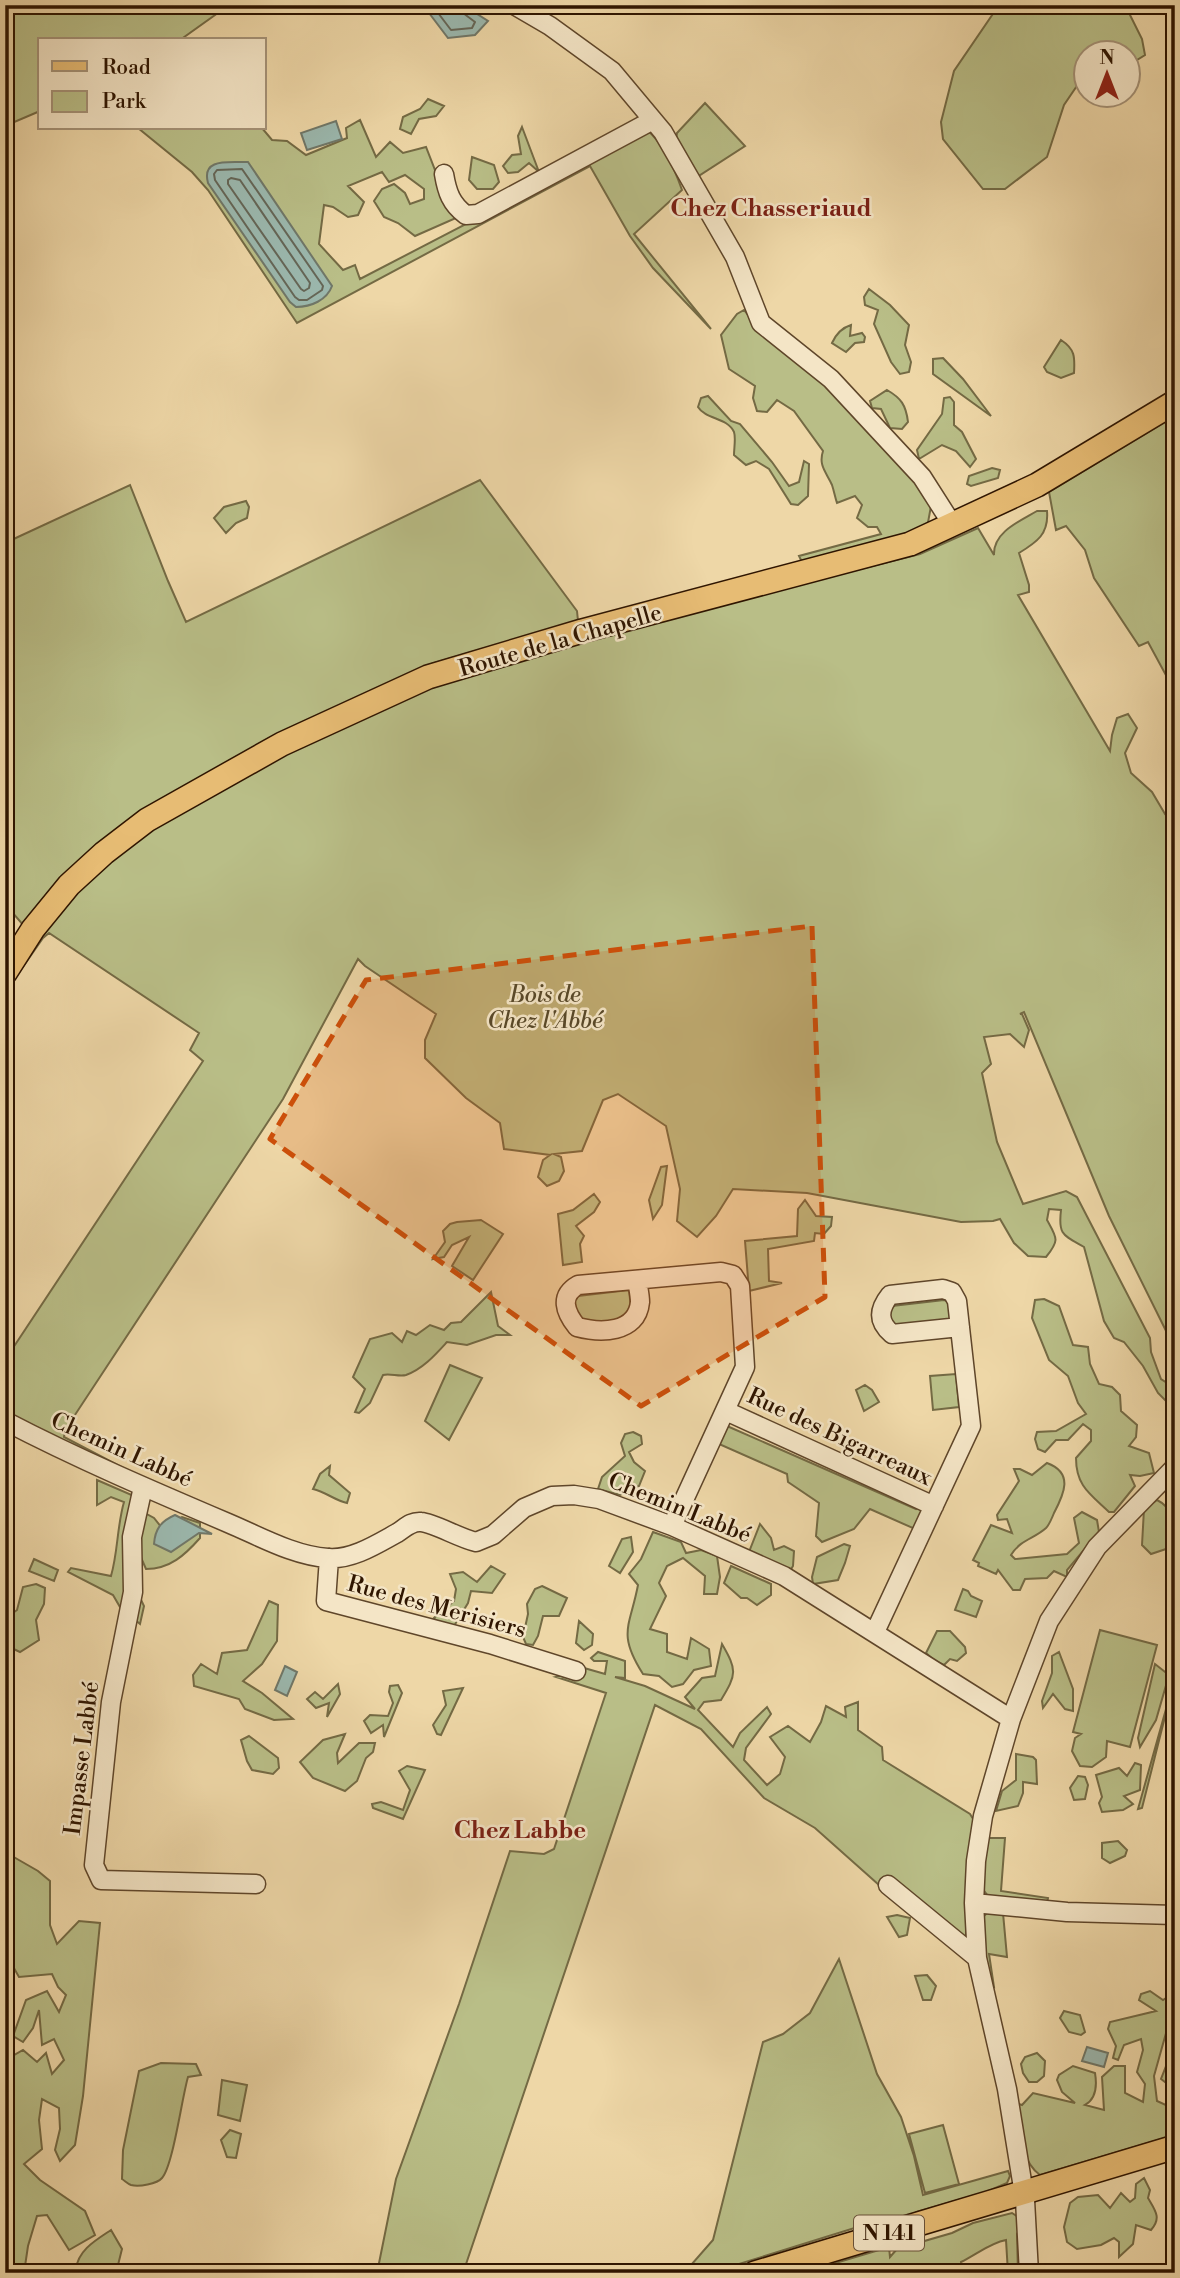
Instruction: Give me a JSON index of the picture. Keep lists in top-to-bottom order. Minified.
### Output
{"streets":{"main road":["Route de la Chapelle","N 141"],"street":["Rue des Bigarreaux","Chemin Labbé","Rue des Merisiers","Impasse Labbé"]},"crossings":[["Chemin Labbé","Rue des Merisiers"],["Chemin Labbé","Impasse Labbé"]],"districts":["Chez Chasseriaud","Chez Labbe"],"parks":["Bois de Chez l'Abbé"],"legend":["Road","Park"],"north":"top"}
